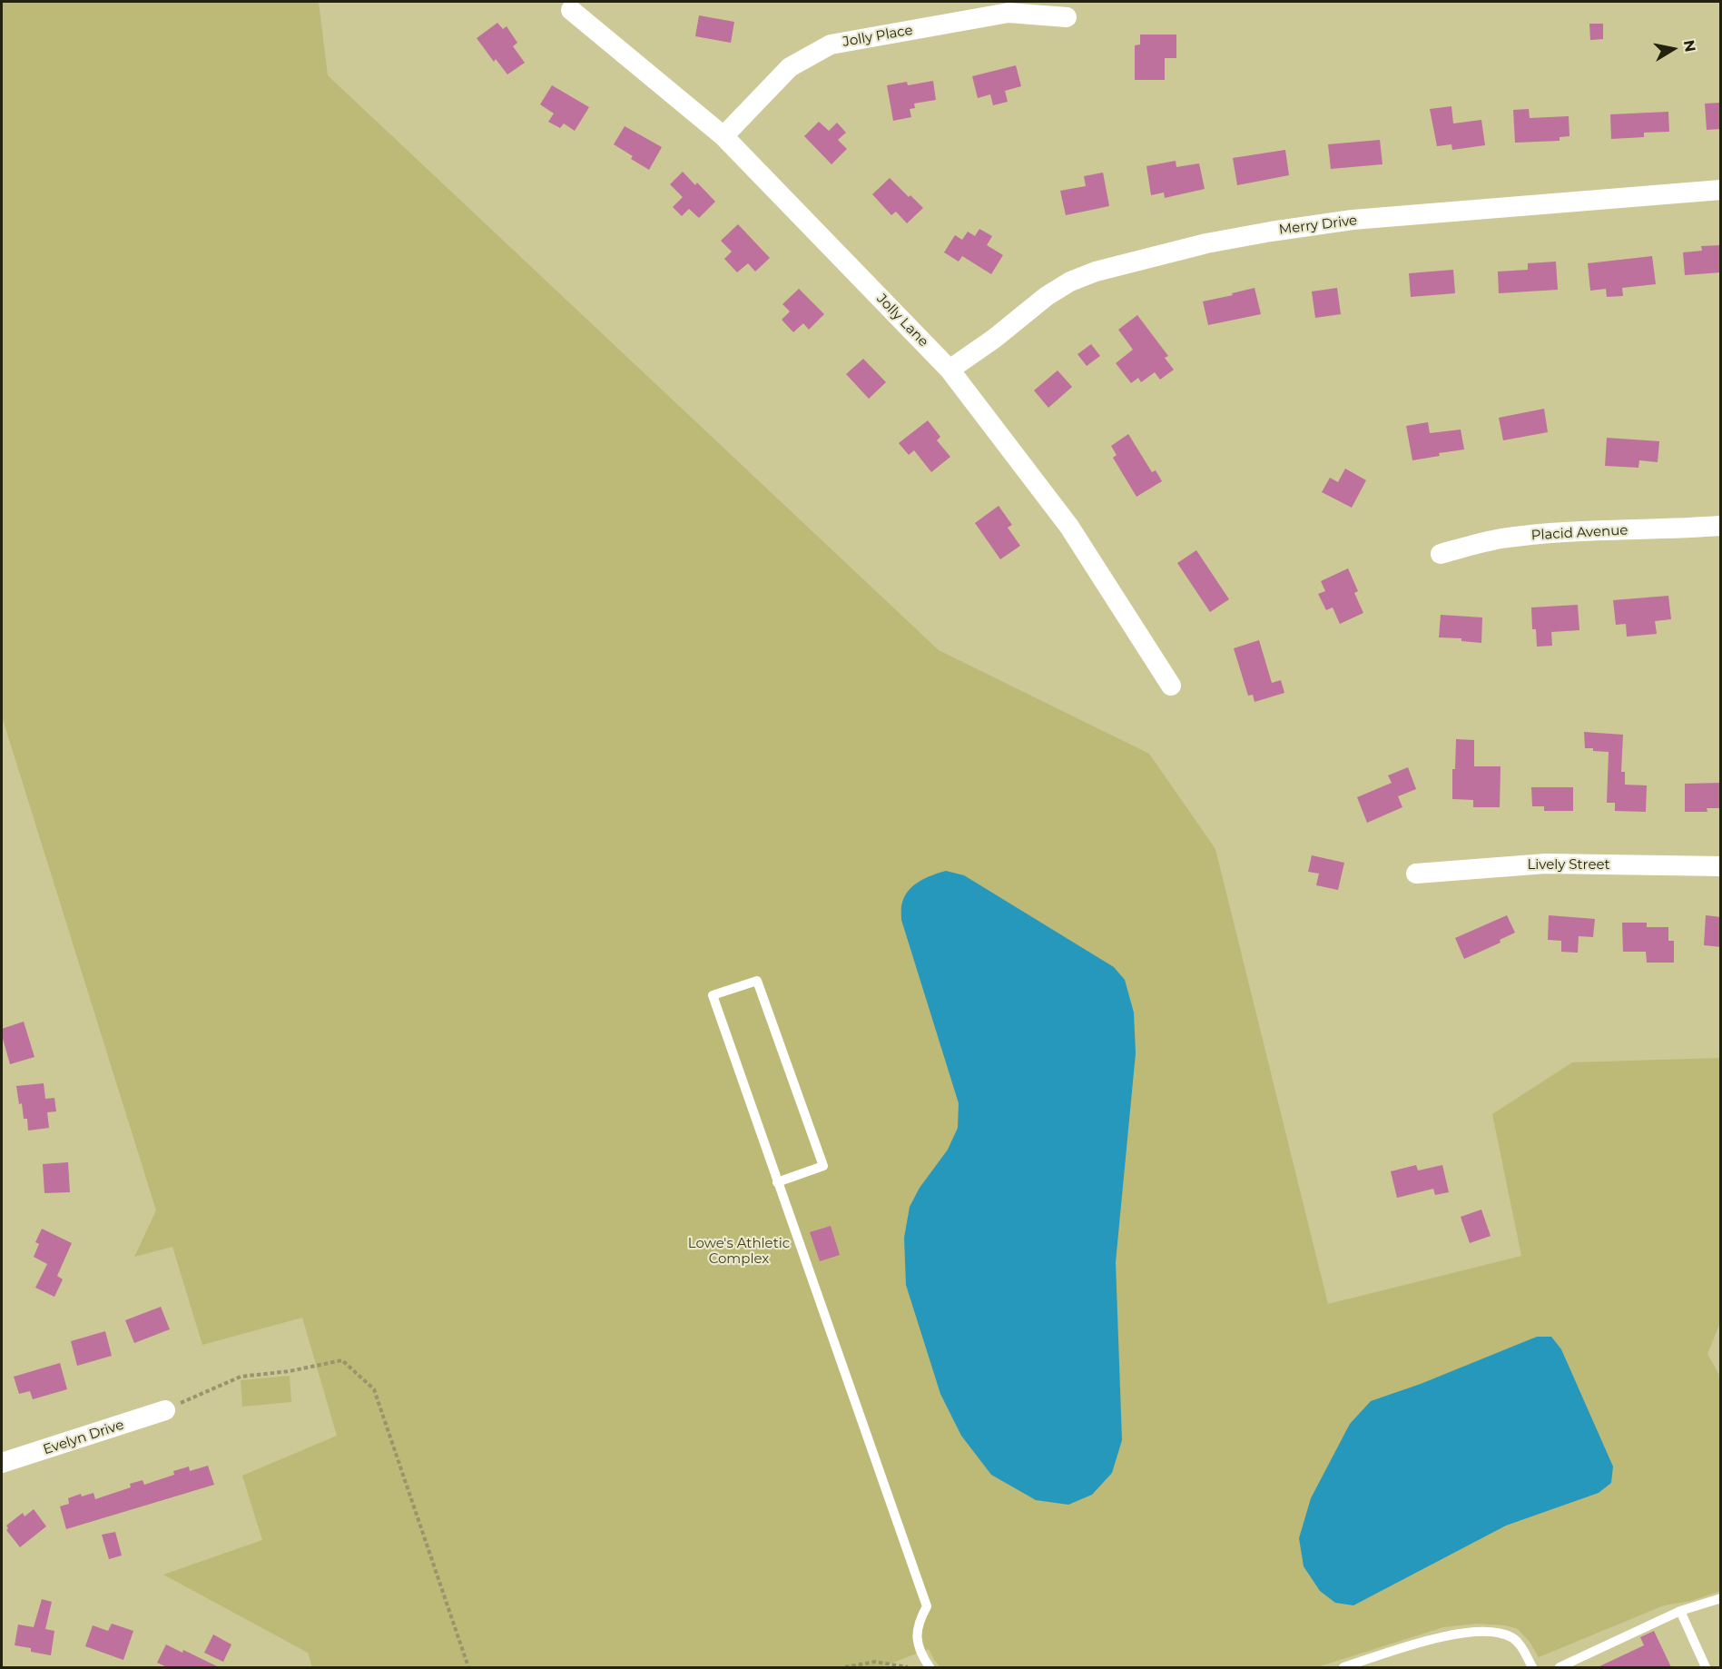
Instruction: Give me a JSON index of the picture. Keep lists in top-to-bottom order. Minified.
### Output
{"streets":{"street":["Jolly Place","Merry Drive","Jolly Lane","Placid Avenue","Lively Street","Evelyn Drive"]},"crossings":[["Jolly Place","Jolly Lane"],["Merry Drive","Jolly Lane"]],"parks":["Lowe's Athletic Complex"],"north":"right"}
